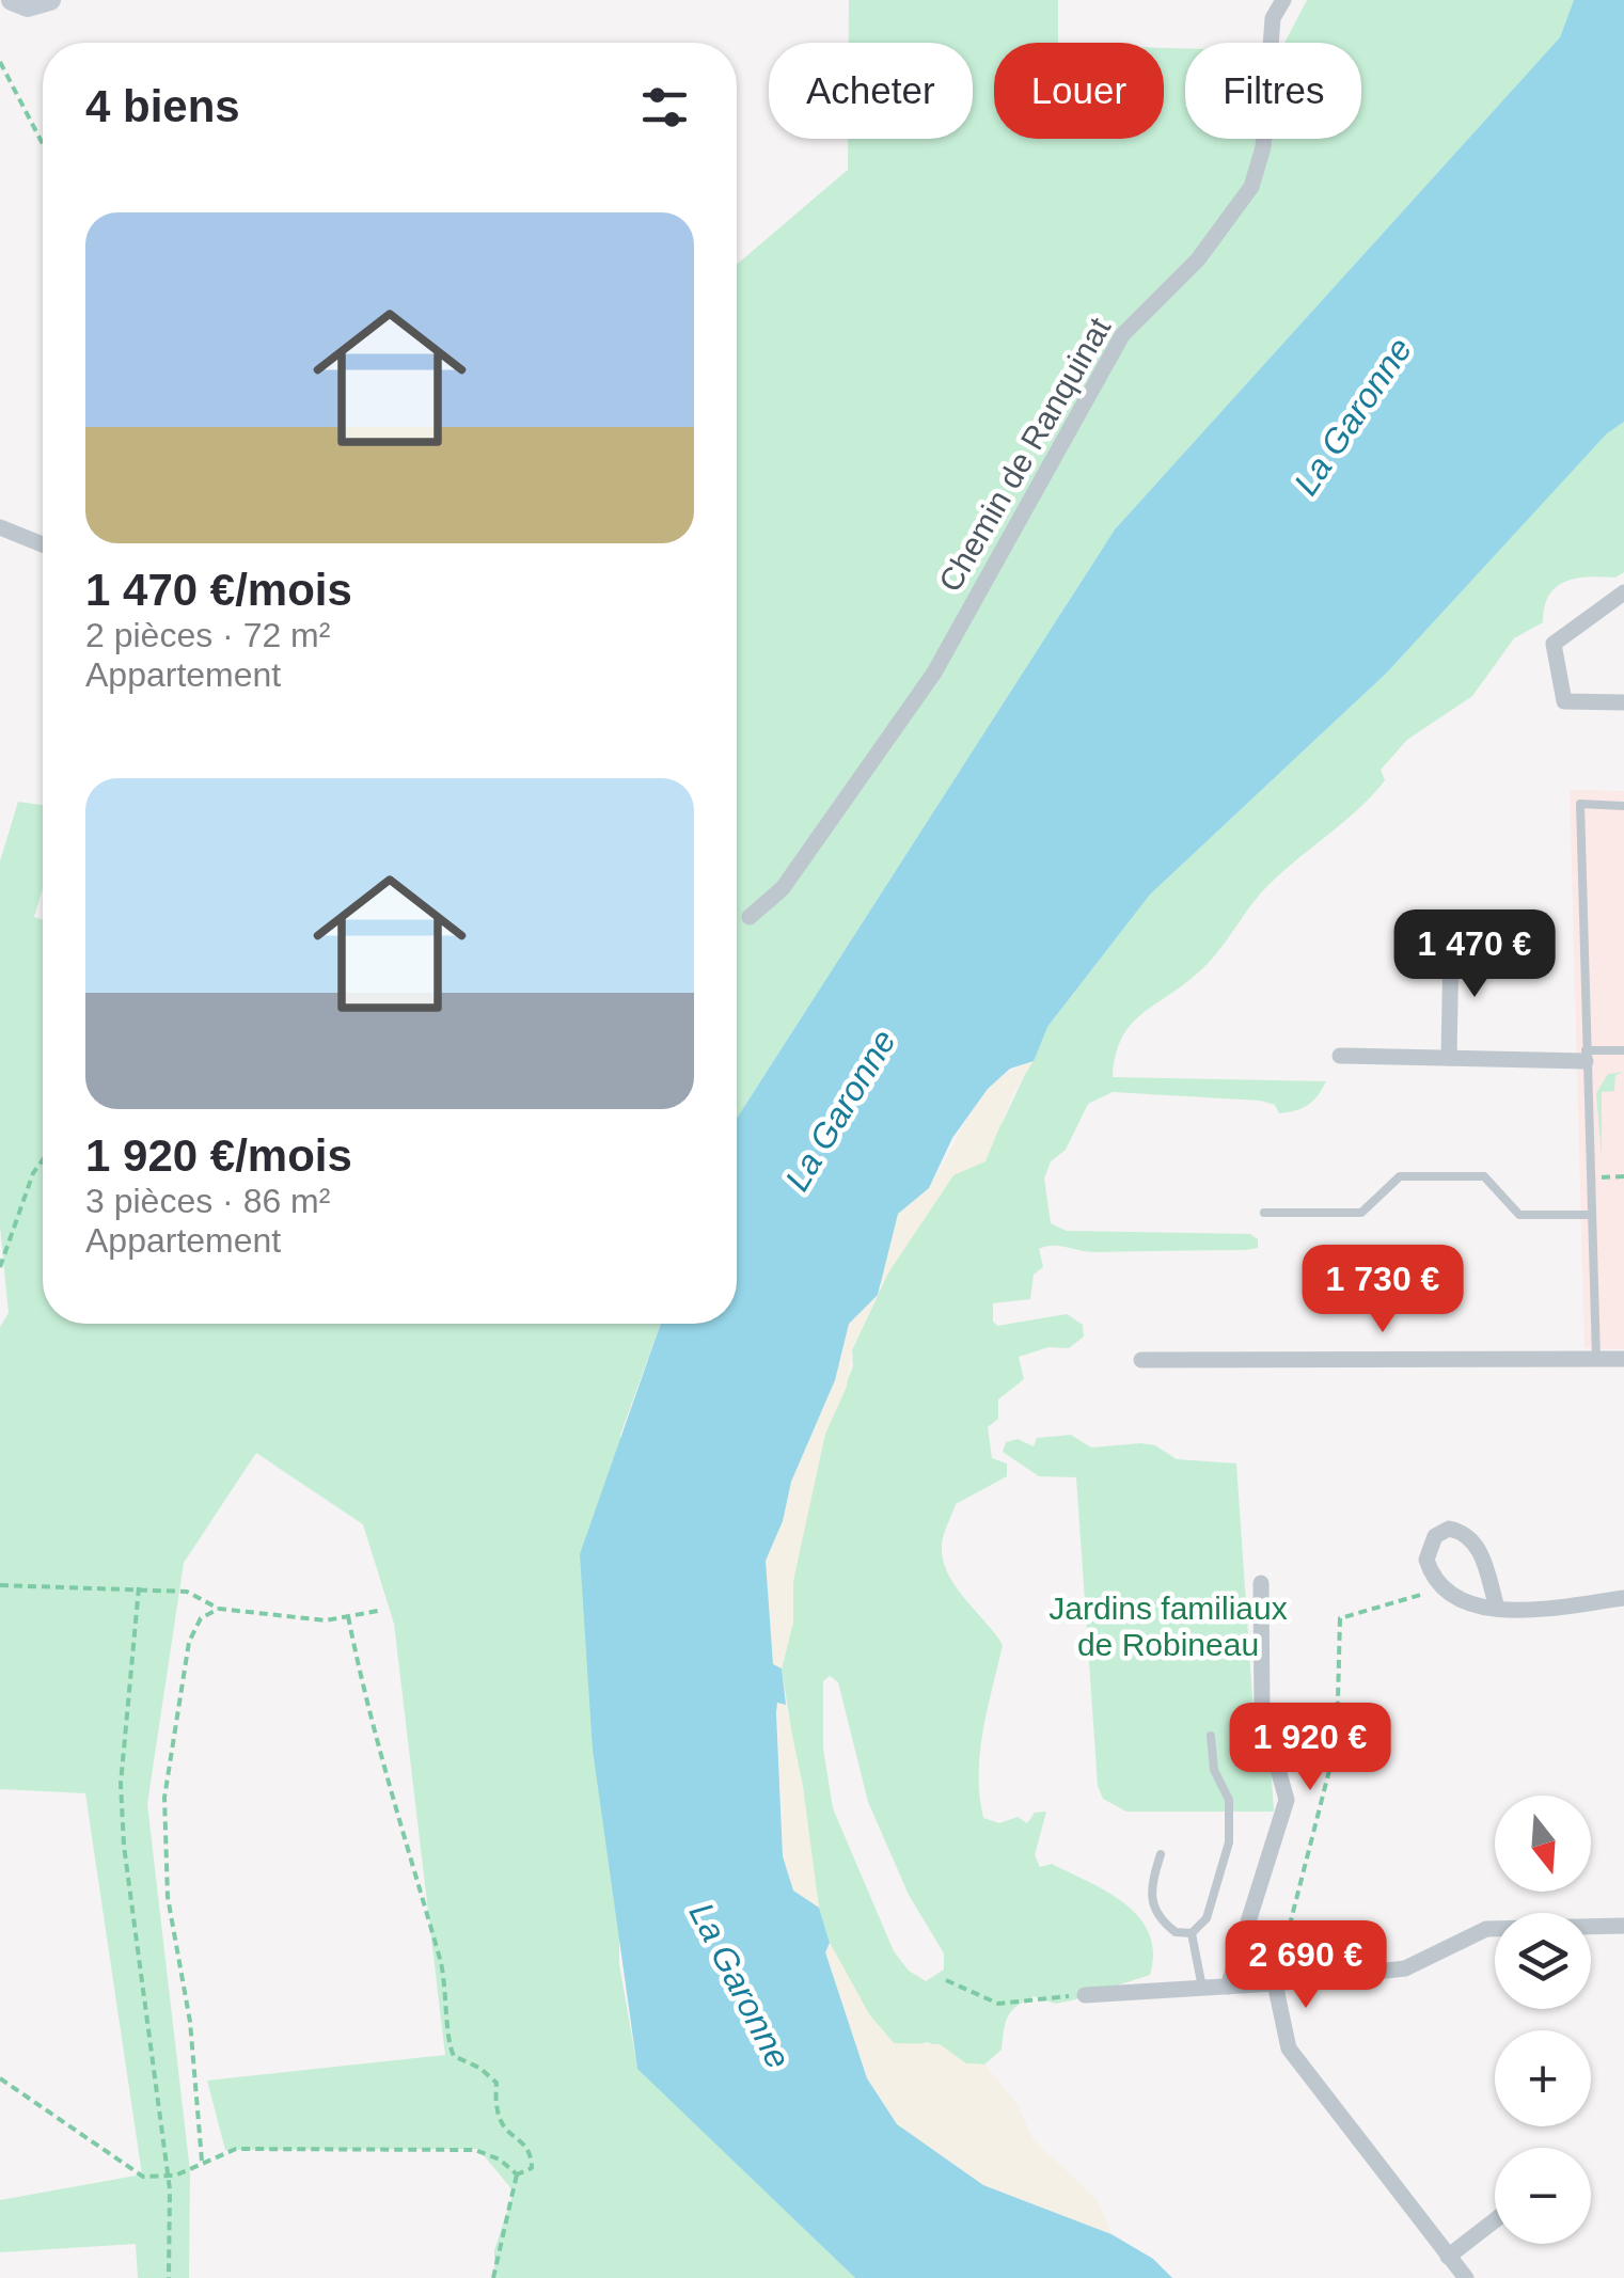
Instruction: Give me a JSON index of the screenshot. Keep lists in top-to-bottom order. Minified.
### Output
{"streets":{"street":["Chemin de Ranquinat"]},"water":["La Garonne"],"parks":["Jardins familiaux de Robineau"],"north":"bottom","page":{"chip":["Acheter","Louer","Filtres"],"heading":"4 biens","list":[{"name":"1 470 €/mois","note":"2 pièces · 72 m² · Appartement"},{"name":"1 920 €/mois","note":"3 pièces · 86 m² · Appartement"}],"price":["1 470 €","1 730 €","1 920 €","2 690 €"],"map_buttons":["+","−"]}}
